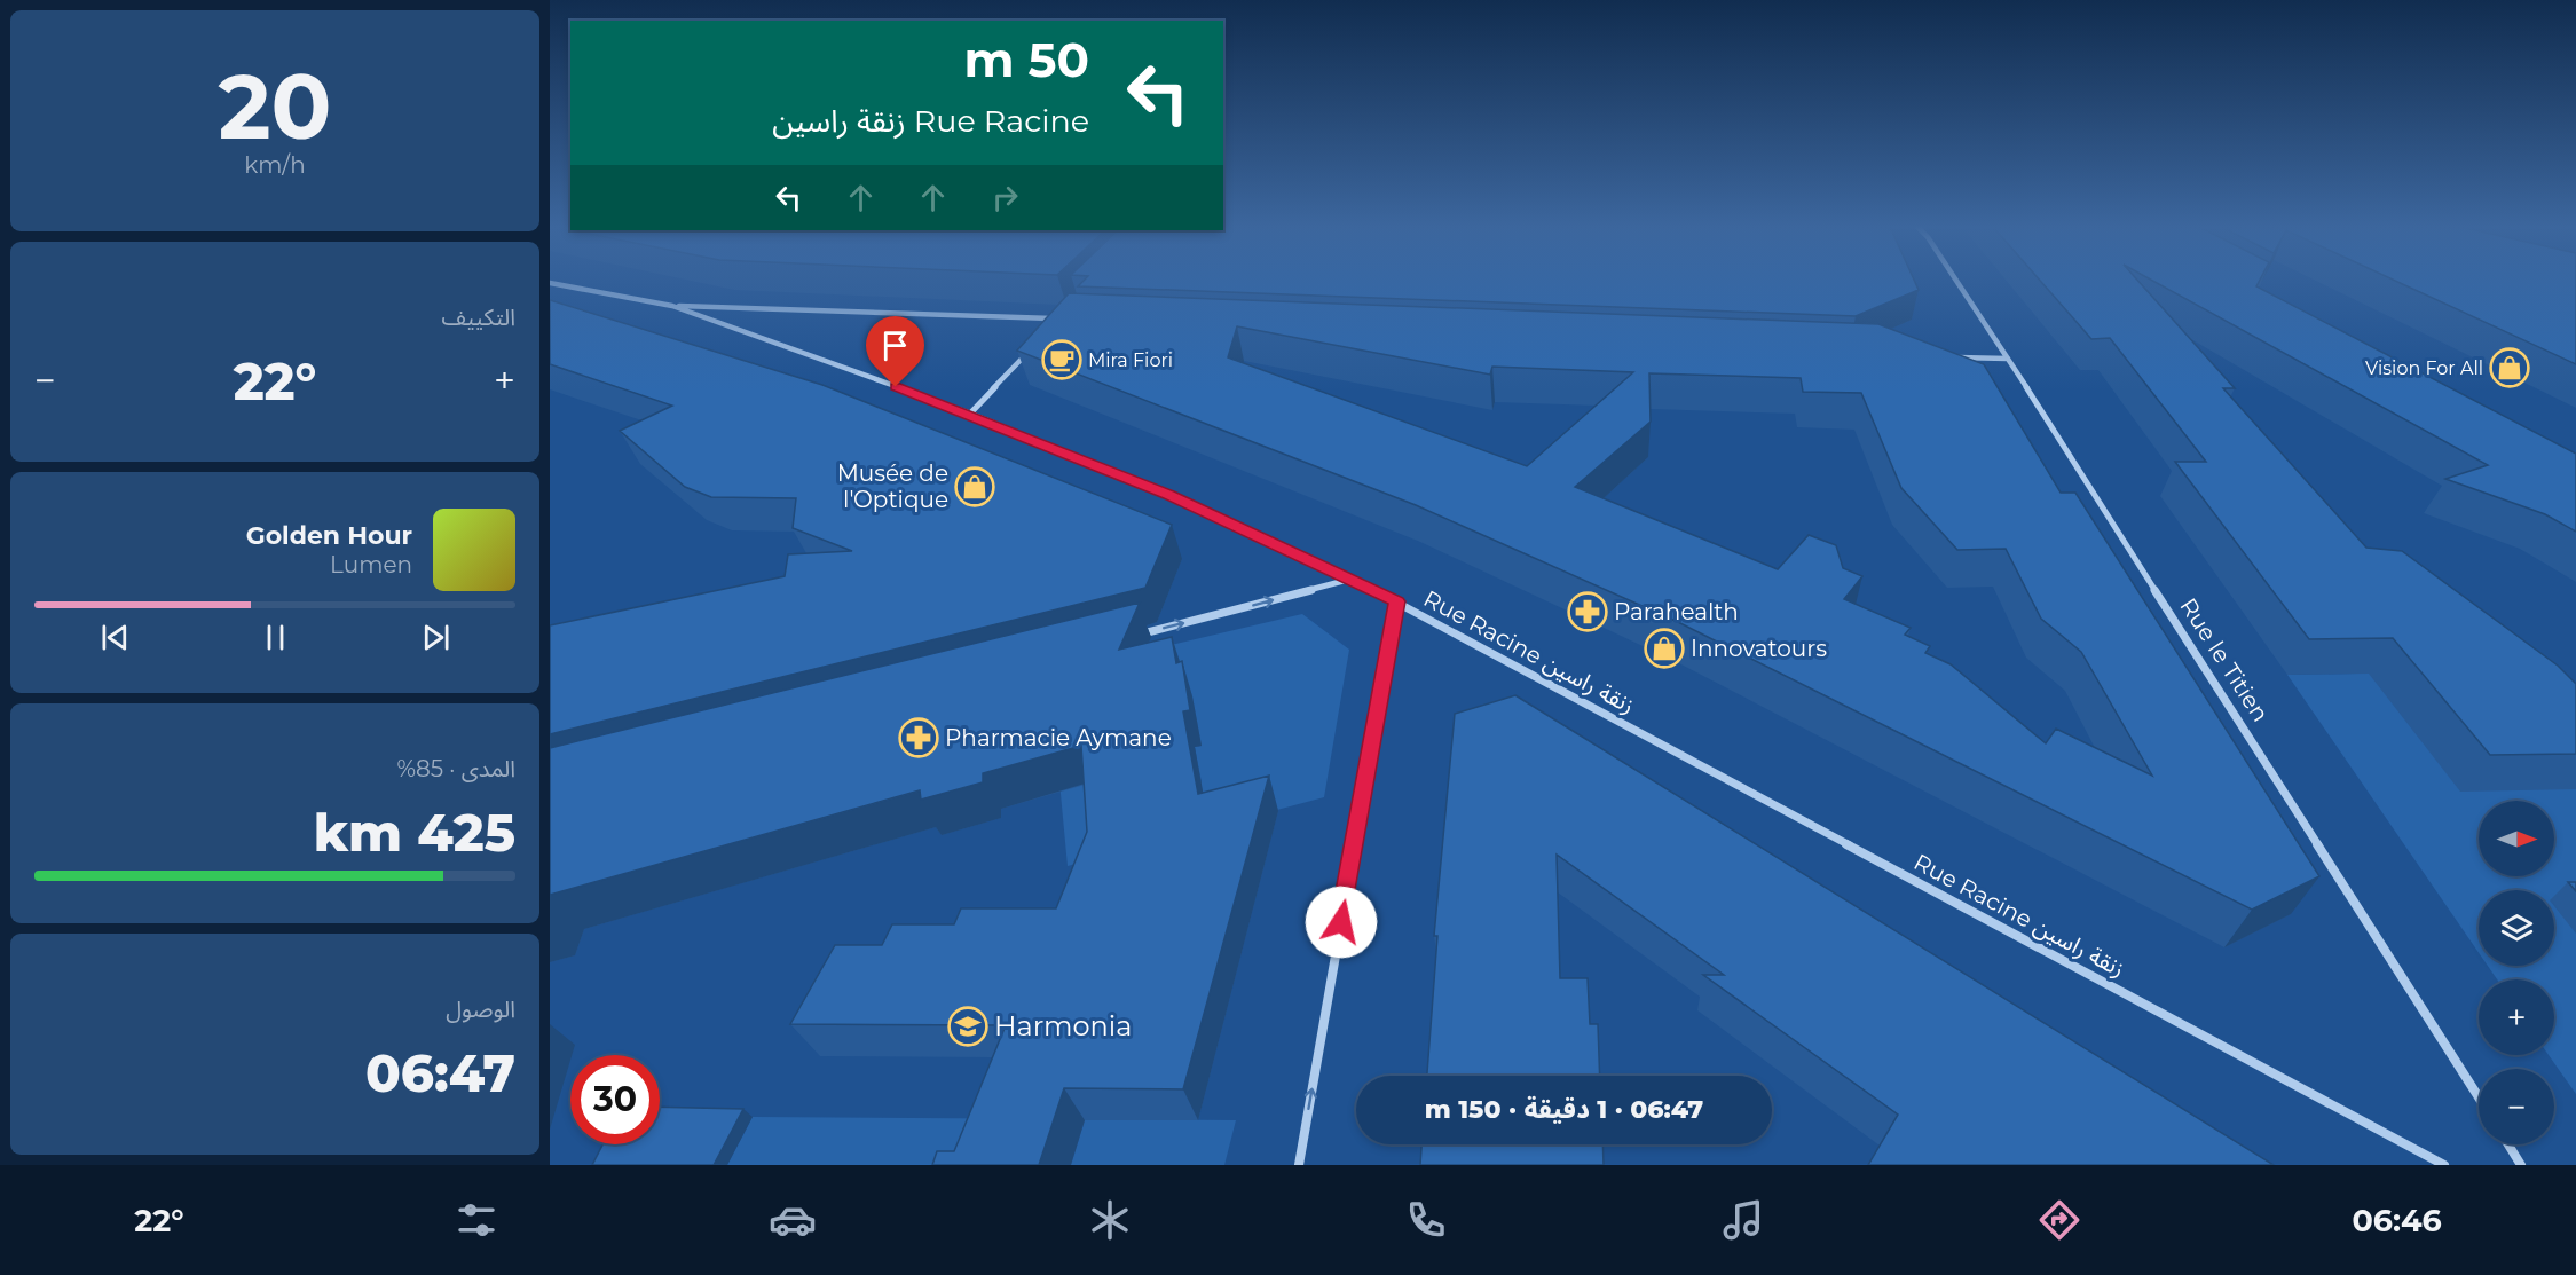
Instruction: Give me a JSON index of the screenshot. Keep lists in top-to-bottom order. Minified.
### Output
{"streets":{"street":["Rue Racine زنقة راسين","Rue le Titien"]},"places":{"cafe":["Mira Fiori"],"shop":["Vision For All","Musée de l'Optique","Innovatours"],"pharmacy":["Parahealth","Pharmacie Aymane"],"school or university":["Harmonia"]},"north":"right","page":{"tile":[["20","km/h"],"التكييف",["المدى · 85%","425 km"],["الوصول","06:47"]],"turn":["50 m","Rue Racine زنقة راسين"],"heat":["−","22°","+"],"song":["Golden Hour","Lumen"],"map_buttons":["+","−"],"limit":"30","trip":"06:47 · 1 دقيقة · 150 m","tabs":["06:46","22°"]}}
